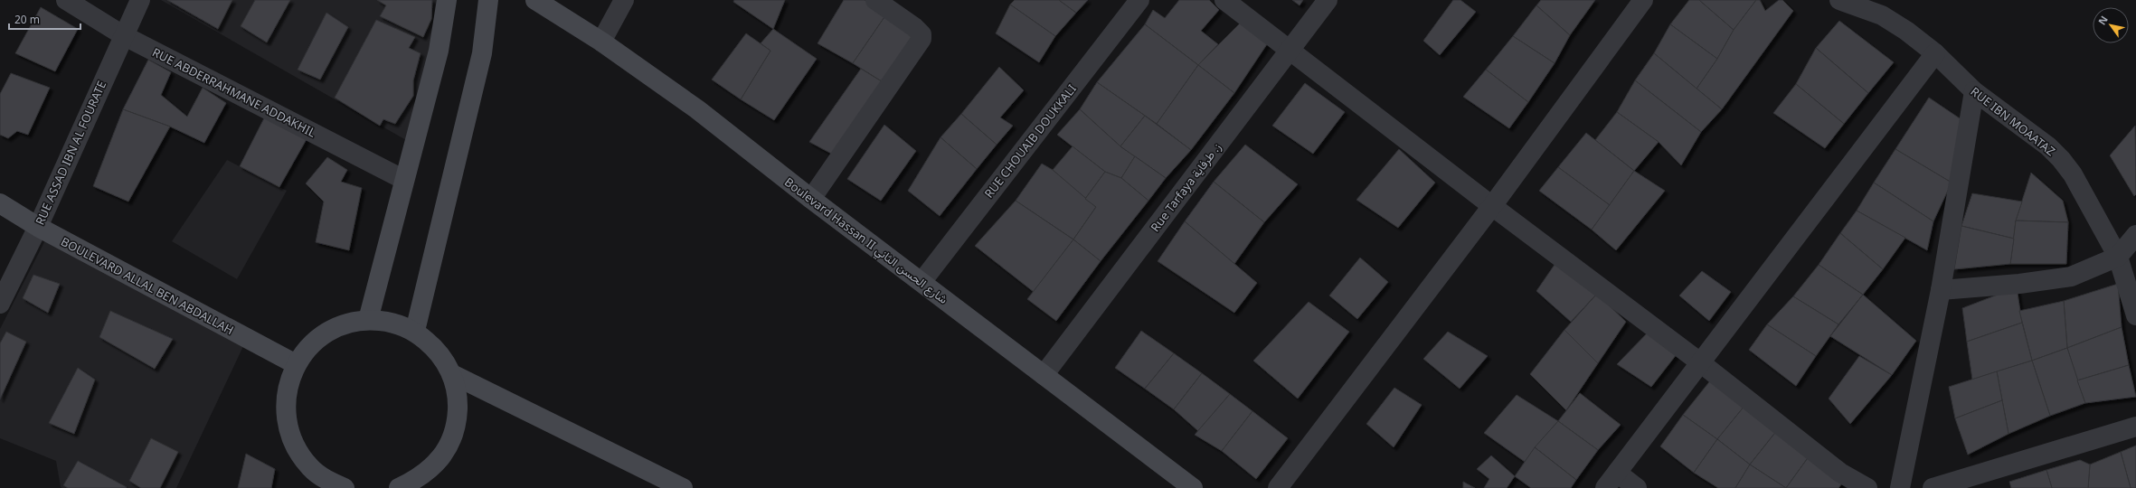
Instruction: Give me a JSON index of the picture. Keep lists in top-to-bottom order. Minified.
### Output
{"streets":{"main road":["Boulevard Hassan II شارع الحسن الثاني","BOULEVARD ALLAL BEN ABDALLAH"],"street":["RUE ABDERRAHMANE ADDAKHIL","RUE IBN MOAATAZ","RUE CHOUAIB DOUKKALI","RUE ASSAD IBN AL FOURATE","Rue Tarfaya ز. طرفاية"]},"crossings":[["RUE ABDERRAHMANE ADDAKHIL","RUE ASSAD IBN AL FOURATE"],["RUE CHOUAIB DOUKKALI","Boulevard Hassan II شارع الحسن الثاني"],["RUE ASSAD IBN AL FOURATE","BOULEVARD ALLAL BEN ABDALLAH"],["Rue Tarfaya ز. طرفاية","Boulevard Hassan II شارع الحسن الثاني"]],"scale_bar":"20 m","north":"top left"}
